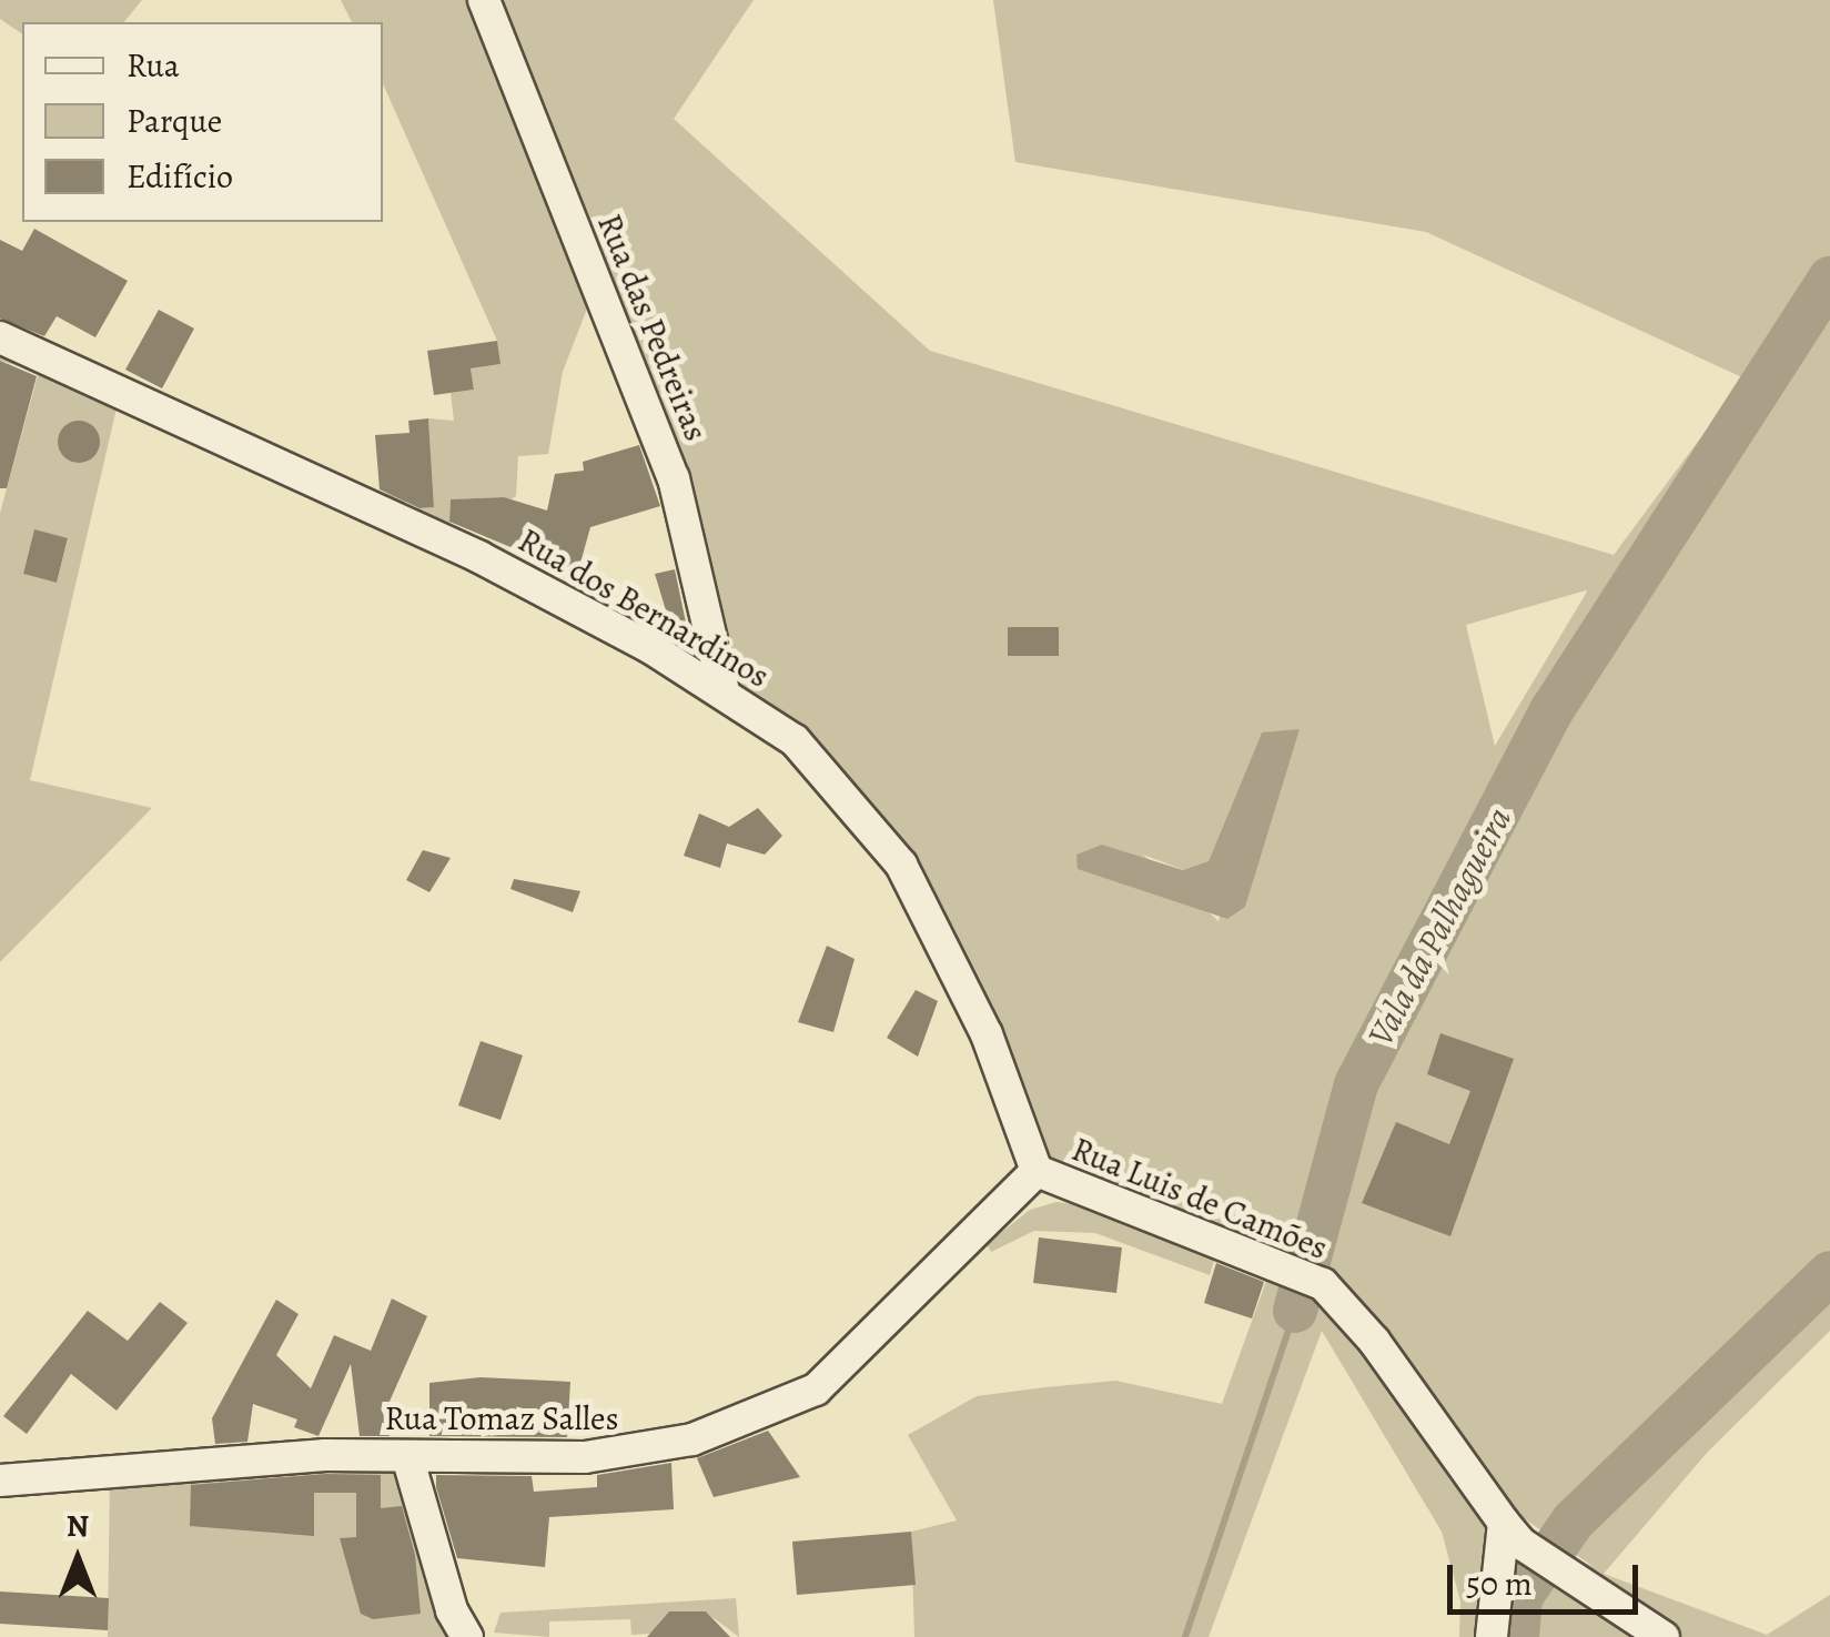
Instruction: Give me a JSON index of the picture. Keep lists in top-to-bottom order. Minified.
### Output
{"streets":{"street":["Rua das Pedreiras","Rua dos Bernardinos","Rua Luis de Camões","Rua Tomaz Salles"]},"crossings":[["Rua das Pedreiras","Rua dos Bernardinos"],["Rua dos Bernardinos","Rua Luis de Camões"],["Rua dos Bernardinos","Rua Tomaz Salles"],["Rua Luis de Camões","Rua Tomaz Salles"]],"water":["Vala da Palhagueira"],"legend":["Rua","Parque","Edifício"],"scale_bar":"50 m","north":"top"}
